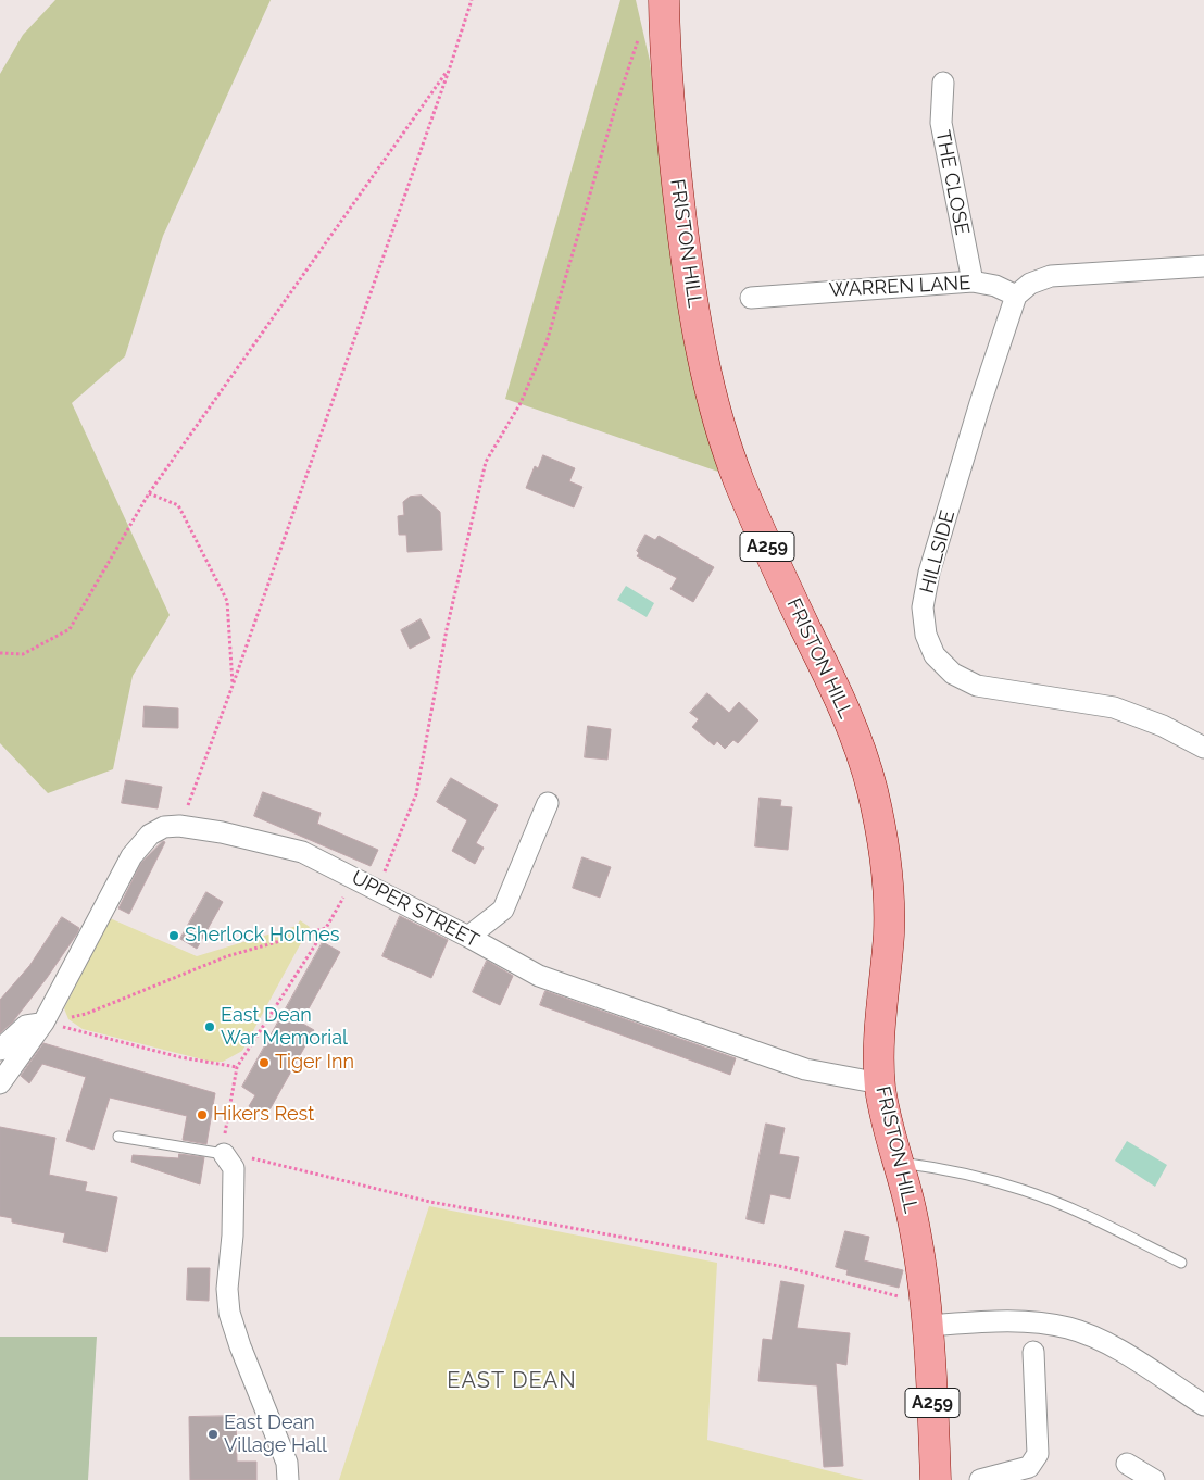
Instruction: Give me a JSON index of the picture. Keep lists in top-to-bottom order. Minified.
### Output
{"streets":{"main road":["FRISTON HILL","A259"],"street":["THE CLOSE","WARREN LANE","HILLSIDE","UPPER STREET"]},"crossings":[["THE CLOSE","WARREN LANE"],["FRISTON HILL","A259"],["FRISTON HILL","UPPER STREET"],["WARREN LANE","HILLSIDE"]],"districts":["EAST DEAN"],"places":["Sherlock Holmes","East Dean War Memorial","Tiger Inn","Hikers Rest","East Dean Village Hall"]}
